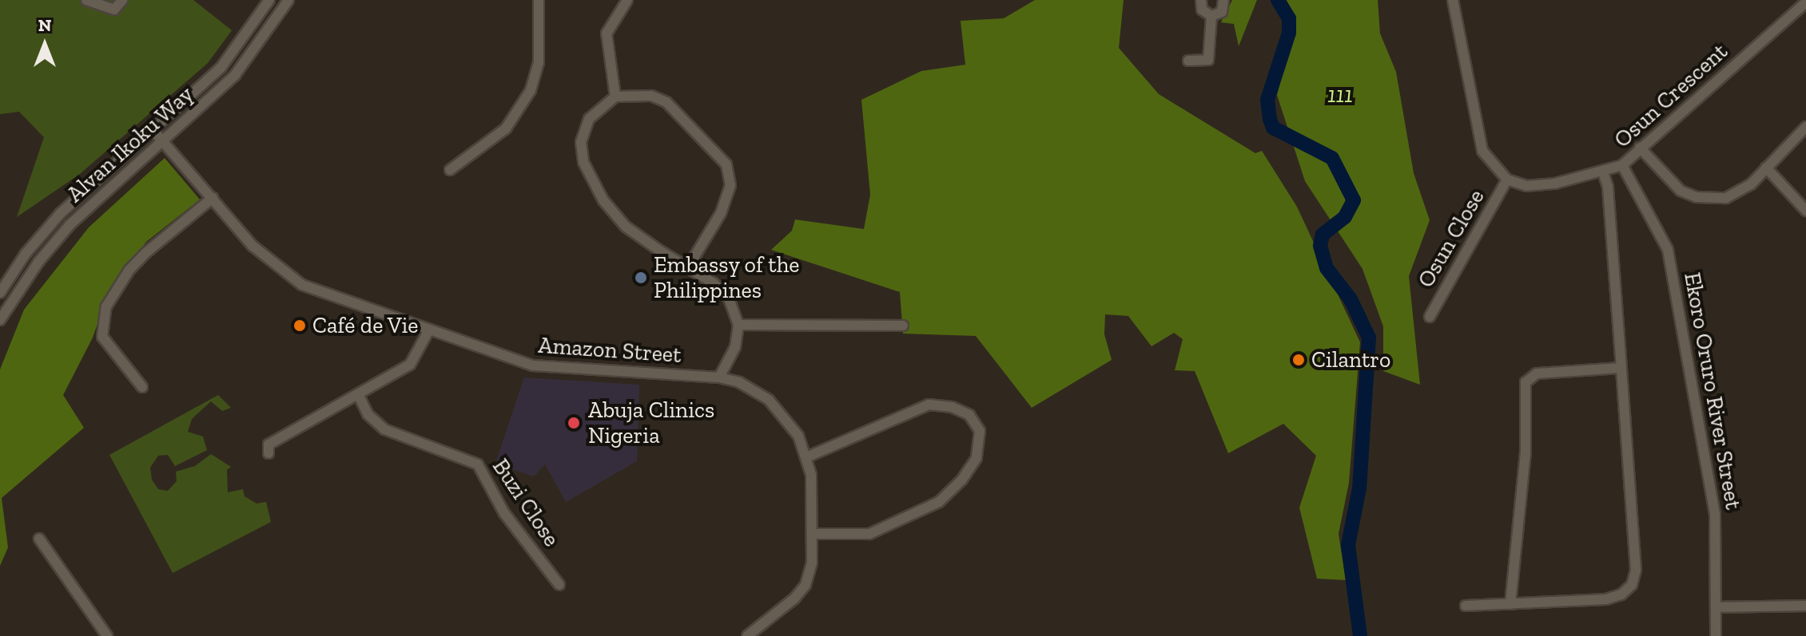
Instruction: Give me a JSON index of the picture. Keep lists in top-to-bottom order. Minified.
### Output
{"streets":{"street":["Osun Crescent","Alvan Ikoku Way","Osun Close","Amazon Street","Ekoro Oruro River Street","Buzi Close"]},"crossings":[["Osun Crescent","Osun Close"],["Osun Crescent","Ekoro Oruro River Street"],["Alvan Ikoku Way","Amazon Street"]],"parks":["111"],"places":["Embassy of the Philippines","Café de Vie","Cilantro","Abuja Clinics Nigeria"],"north":"top"}
